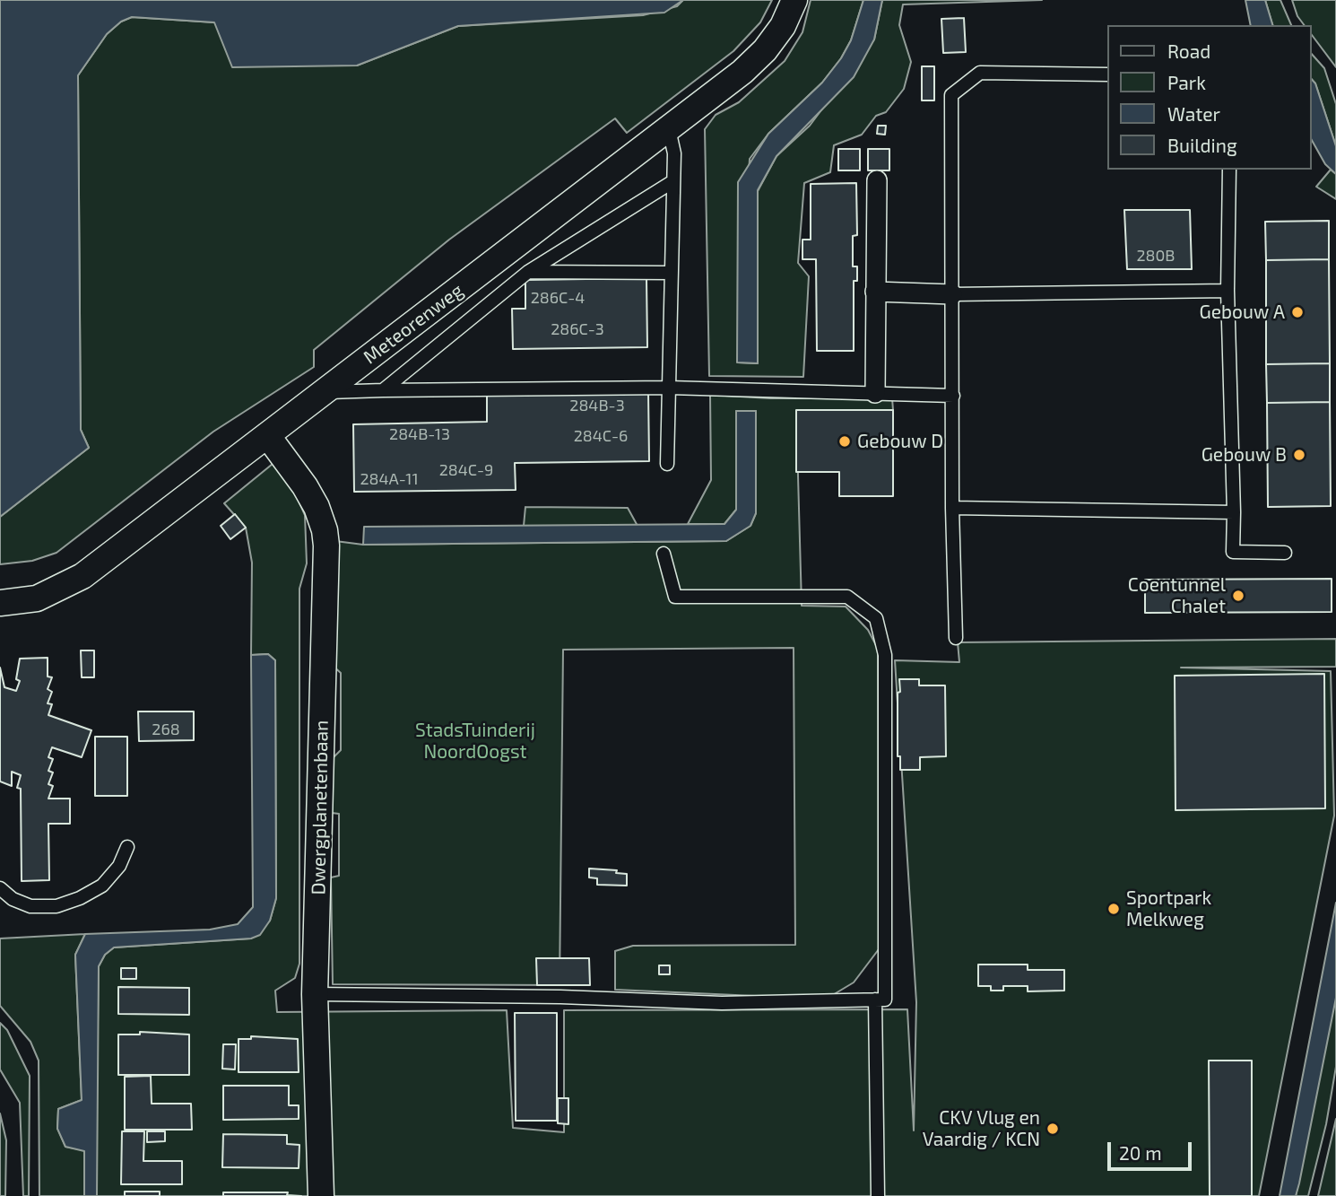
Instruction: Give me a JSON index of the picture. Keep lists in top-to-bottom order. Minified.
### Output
{"streets":{"street":["Meteorenweg","Dwergplanetenbaan"]},"crossings":[["Meteorenweg","Dwergplanetenbaan"]],"parks":["StadsTuinderij NoordOogst"],"places":["Gebouw A","Gebouw D","Gebouw B","Coentunnel Chalet","Sportpark Melkweg","CKV Vlug en Vaardig / KCN"],"house_numbers":["280B","286C-4","286C-3","284B-3","284B-13","284C-6","284C-9","284A-11","268"],"legend":["Road","Park","Water","Building"],"scale_bar":"20 m"}
